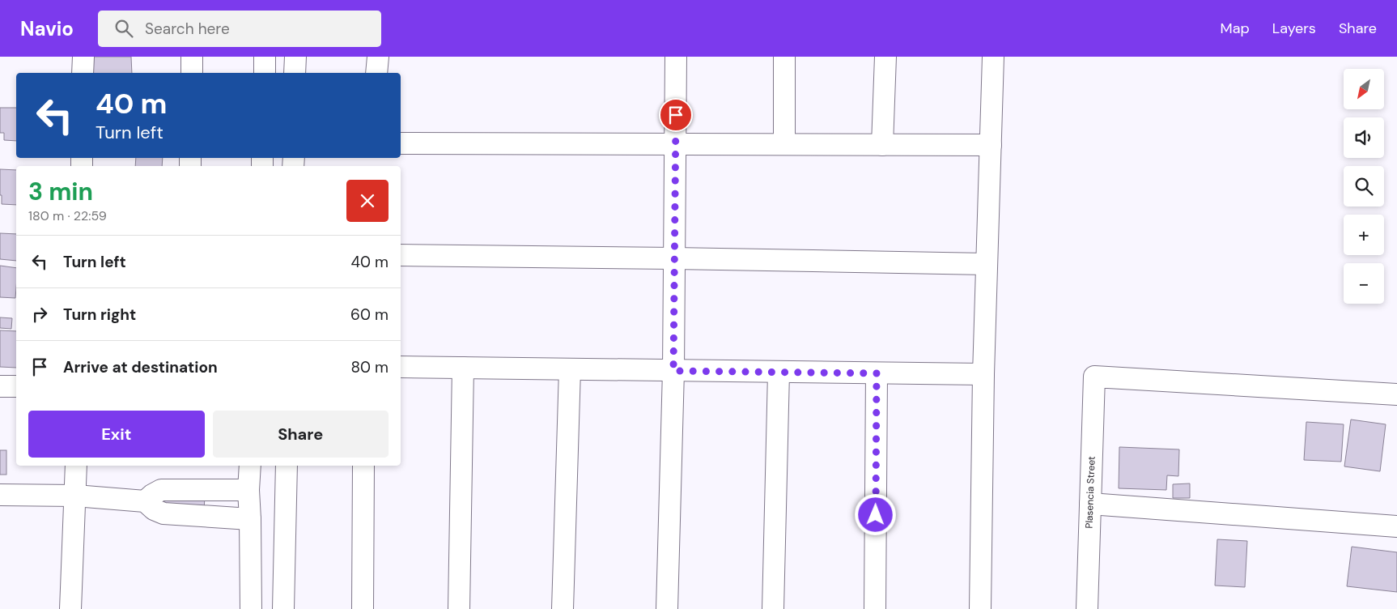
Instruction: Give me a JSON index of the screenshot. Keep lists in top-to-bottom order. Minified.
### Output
{"streets":{"street":["Plasencia Street"]},"north":"bottom left","page":{"header":"Navio","search":"Search here","nav":["Map","Layers","Share"],"map_buttons":["+","−"],"turn":["40 m","Turn left"],"heading":["3 min","180 m · 22:59"],"list":[{"name":"Turn left","value":"40 m"},{"name":"Turn right","value":"60 m"},{"name":"Arrive at destination","value":"80 m"}],"buttons":["Exit","Share"]}}
